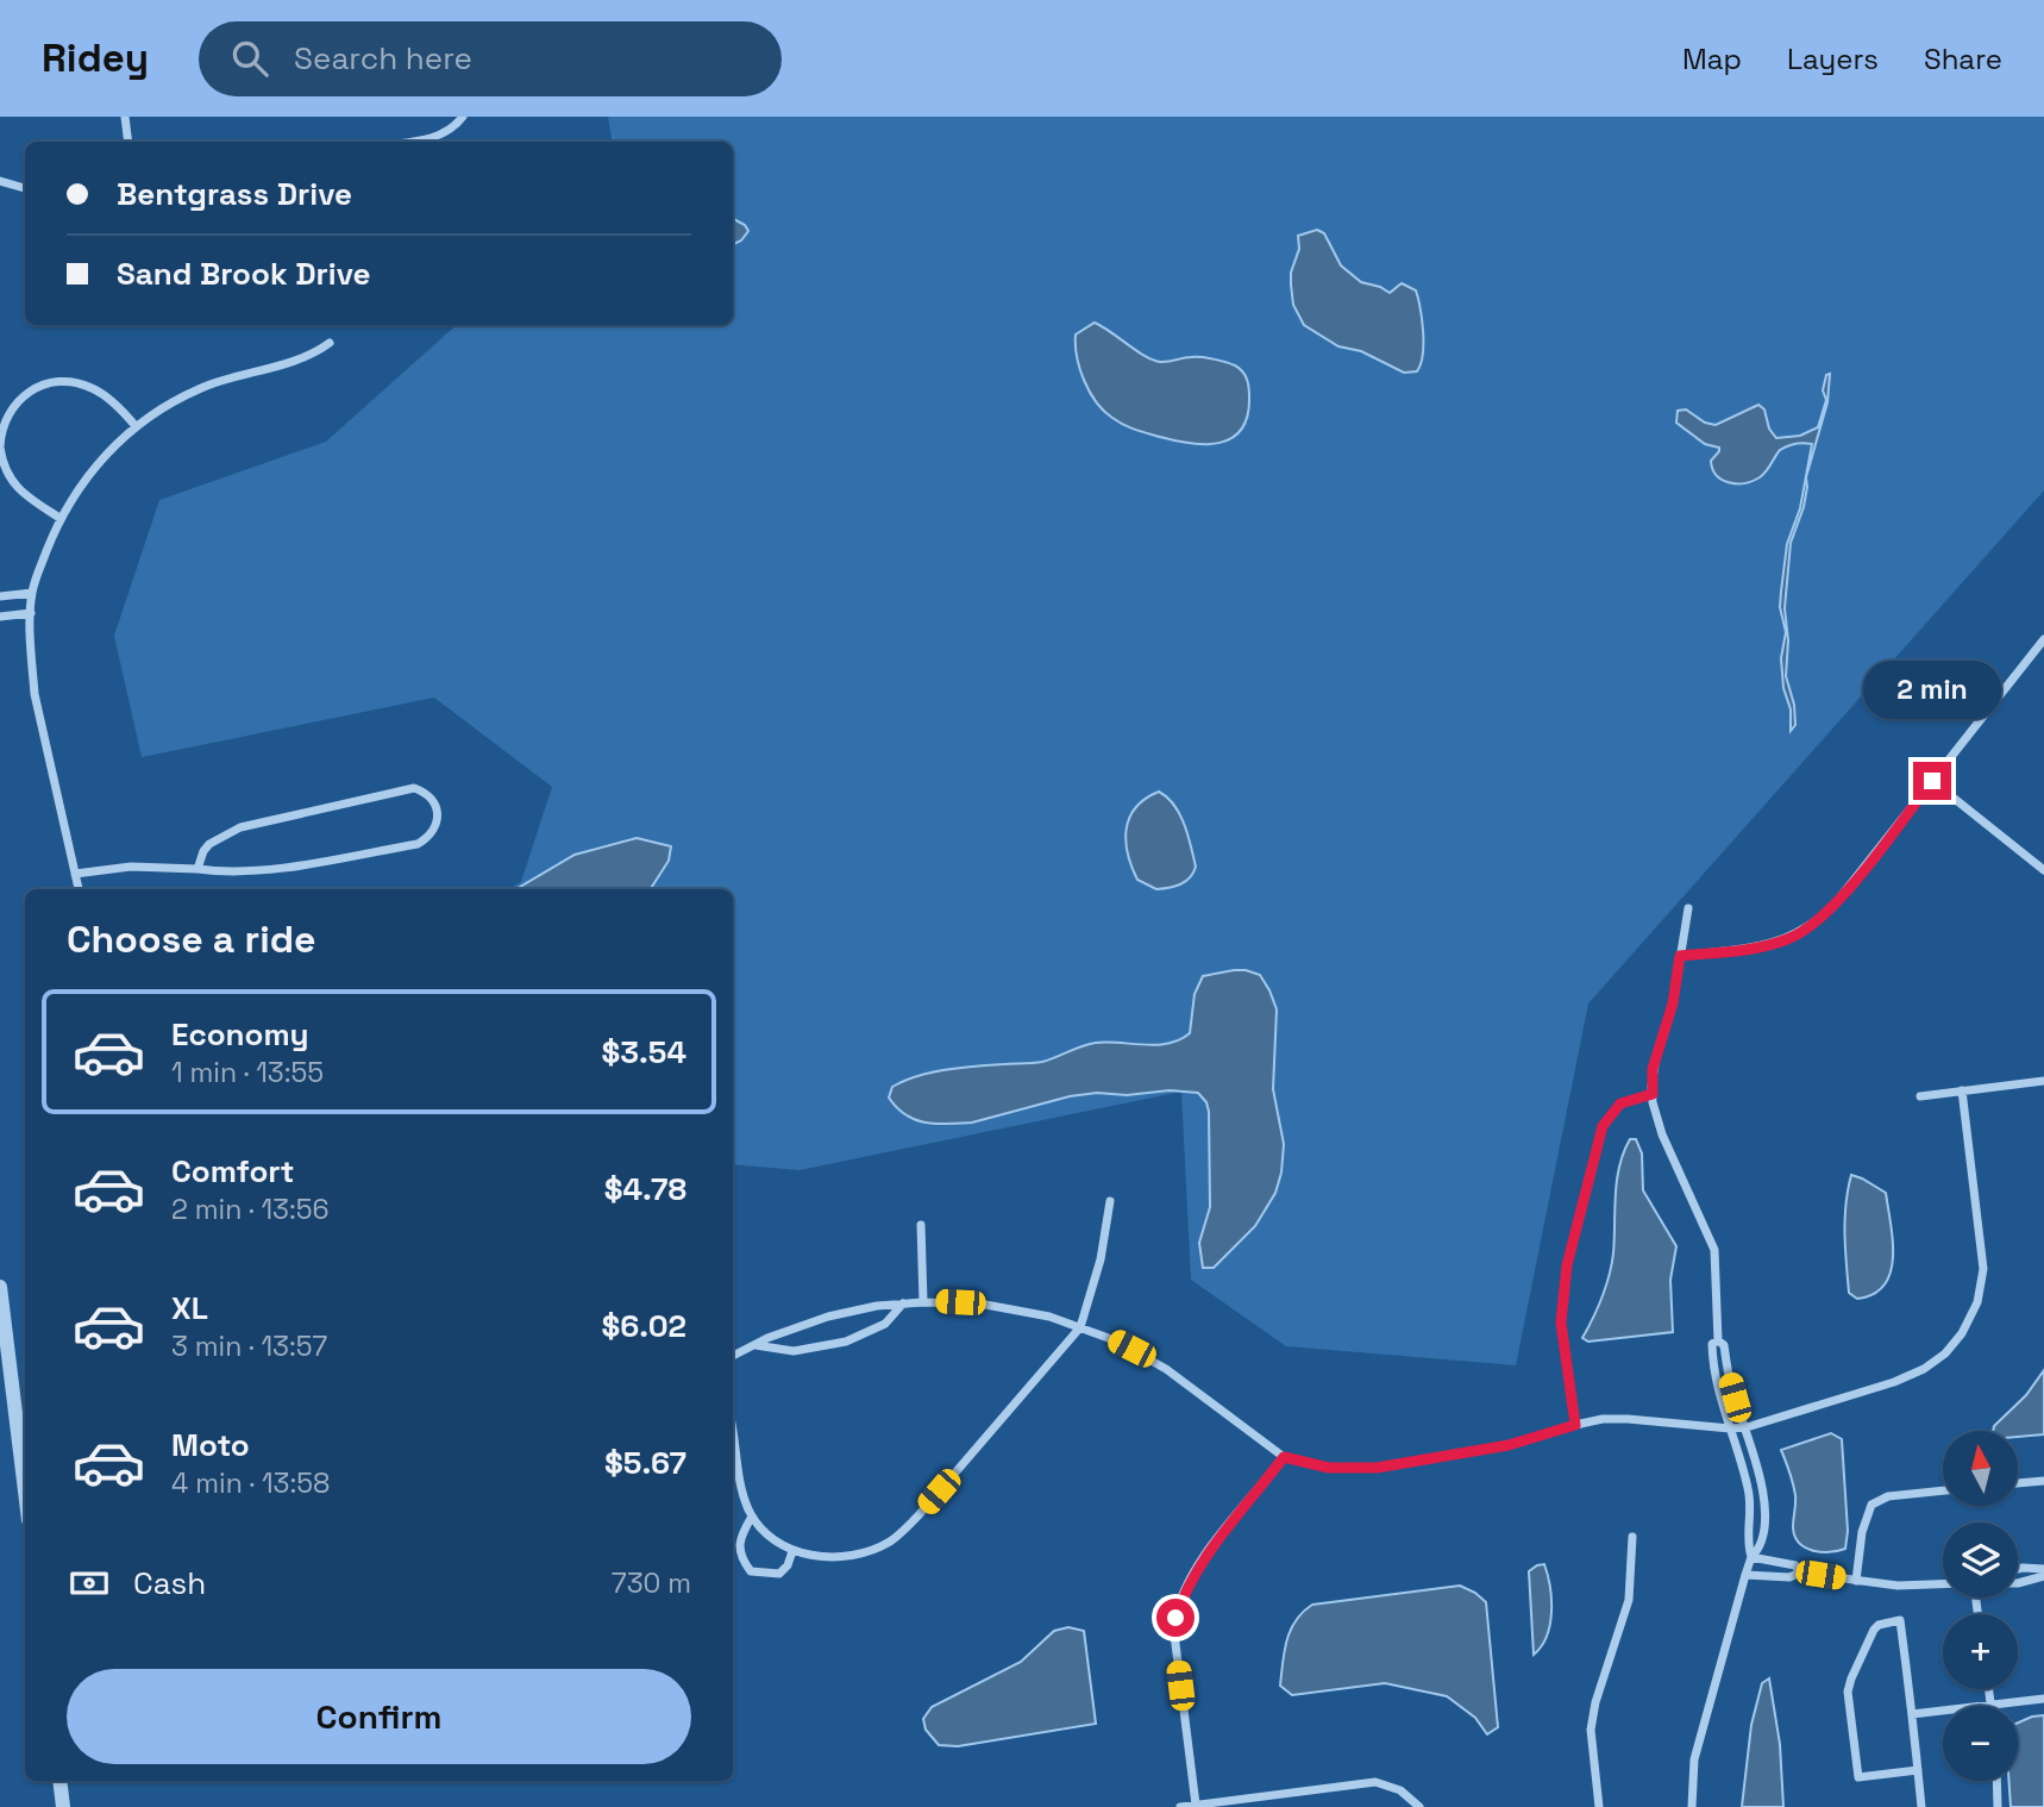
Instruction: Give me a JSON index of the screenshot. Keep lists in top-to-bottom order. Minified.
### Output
{"north":"top","page":{"header":"Ridey","search":"Search here","nav":["Map","Layers","Share"],"banner":["Bentgrass Drive","Sand Brook Drive"],"bubble":"2 min","heading":"Choose a ride","list":[{"name":"Economy","note":"1 min · 13:55","value":"$3.54"},{"name":"Comfort","note":"2 min · 13:56","value":"$4.78"},{"name":"XL","note":"3 min · 13:57","value":"$6.02"},{"name":"Moto","note":"4 min · 13:58","value":"$5.67"}],"map_buttons":["+","−"],"pay":["Cash","730 m"],"buttons":"Confirm"}}
